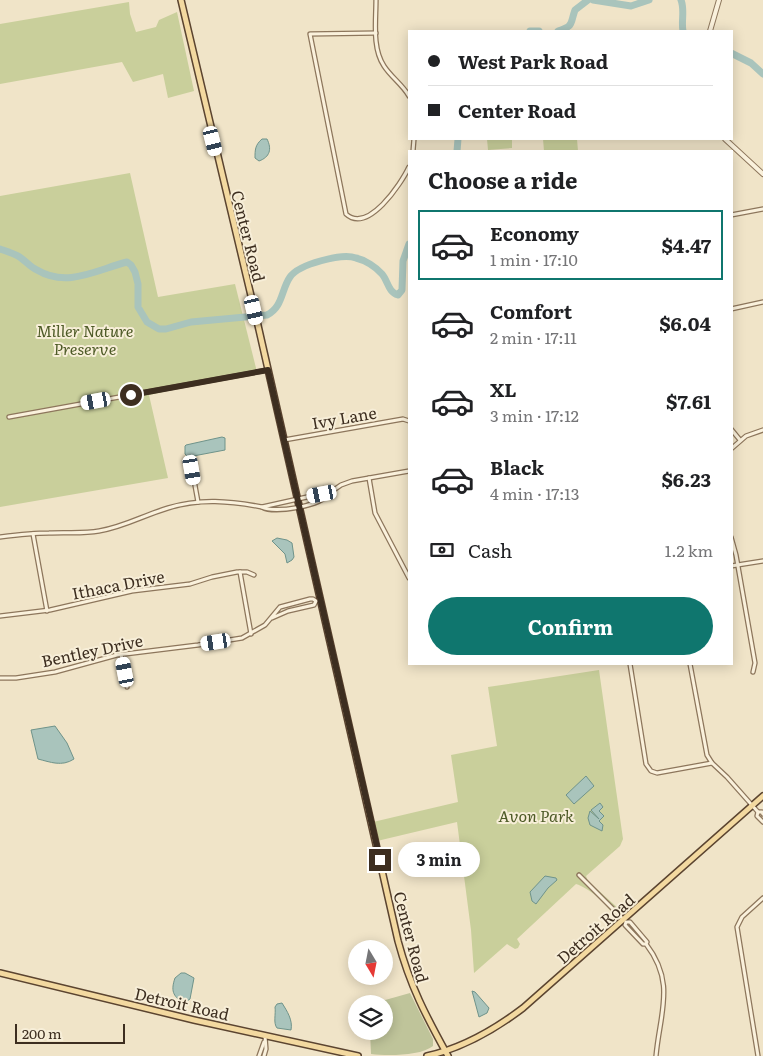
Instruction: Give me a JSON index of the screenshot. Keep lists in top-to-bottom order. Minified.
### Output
{"streets":{"main road":["Center Road","Detroit Road"],"street":["Ivy Lane","Ithaca Drive","Bentley Drive"]},"crossings":[["Center Road","Ivy Lane"],["Center Road","Bentley Drive"],["Center Road","Detroit Road"]],"parks":["Miller Nature Preserve","Avon Park"],"scale_bar":"200 m","north":"bottom","page":{"banner":["West Park Road","Center Road"],"heading":"Choose a ride","list":[{"name":"Economy","note":"1 min · 17:10","value":"$4.47"},{"name":"Comfort","note":"2 min · 17:11","value":"$6.04"},{"name":"XL","note":"3 min · 17:12","value":"$7.61"},{"name":"Black","note":"4 min · 17:13","value":"$6.23"}],"pay":["Cash","1.2 km"],"buttons":"Confirm","bubble":"3 min","scale":"200 m"}}
